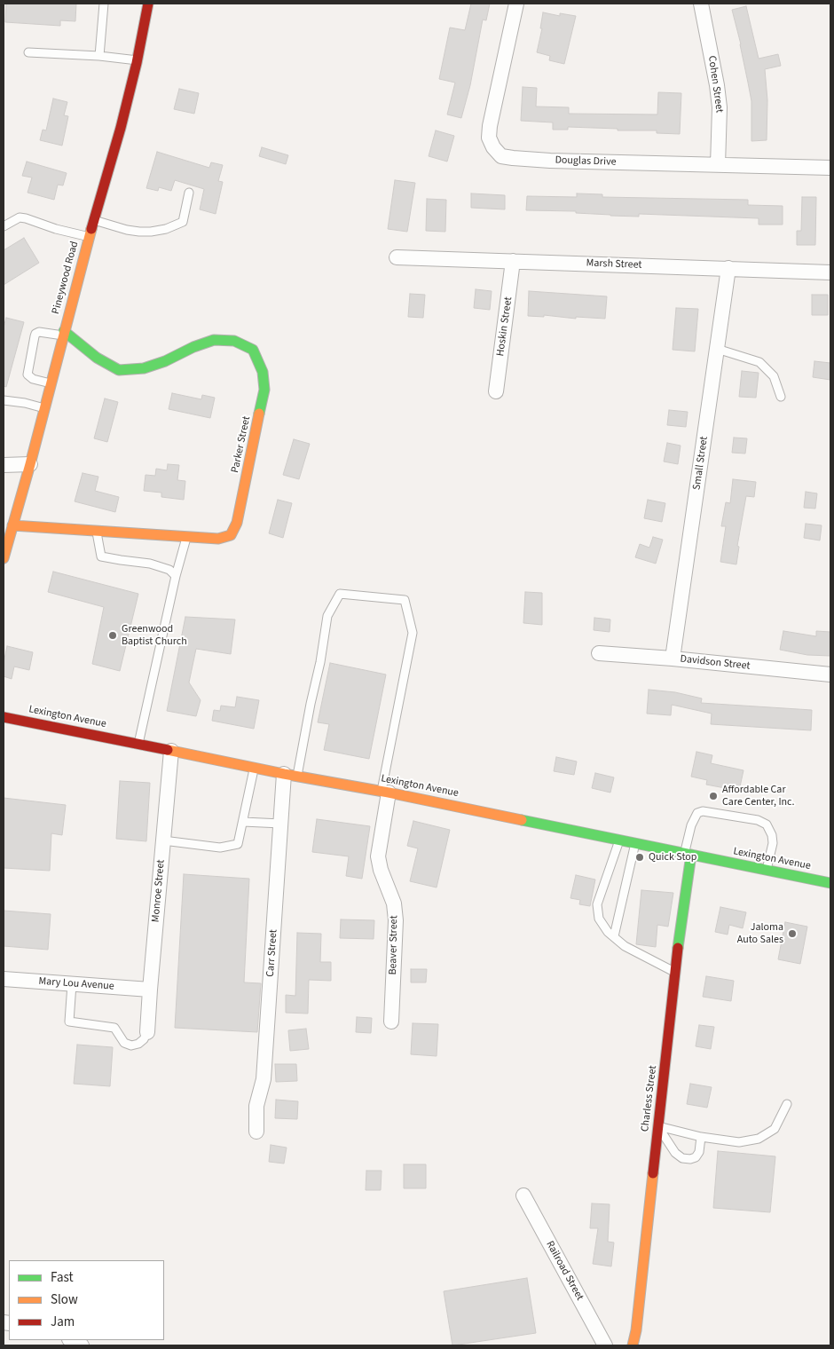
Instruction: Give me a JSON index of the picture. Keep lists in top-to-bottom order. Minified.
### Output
{"streets":{"street":["Cohen Street","Douglas Drive","Marsh Street","Pineywood Road","Hoskin Street","Parker Street","Small Street","Davidson Street","Lexington Avenue","Monroe Street","Beaver Street","Carr Street","Mary Lou Avenue","Charless Street","Railroad Street"]},"crossings":[["Cohen Street","Douglas Drive"],["Marsh Street","Hoskin Street"],["Marsh Street","Small Street"],["Pineywood Road","Parker Street"],["Small Street","Davidson Street"],["Lexington Avenue","Monroe Street"],["Lexington Avenue","Beaver Street"],["Lexington Avenue","Carr Street"],["Lexington Avenue","Charless Street"],["Monroe Street","Mary Lou Avenue"]],"places":["Greenwood Baptist Church","Affordable Car Care Center, Inc.","Quick Stop","Jaloma Auto Sales"],"legend":["Fast","Slow","Jam"]}
